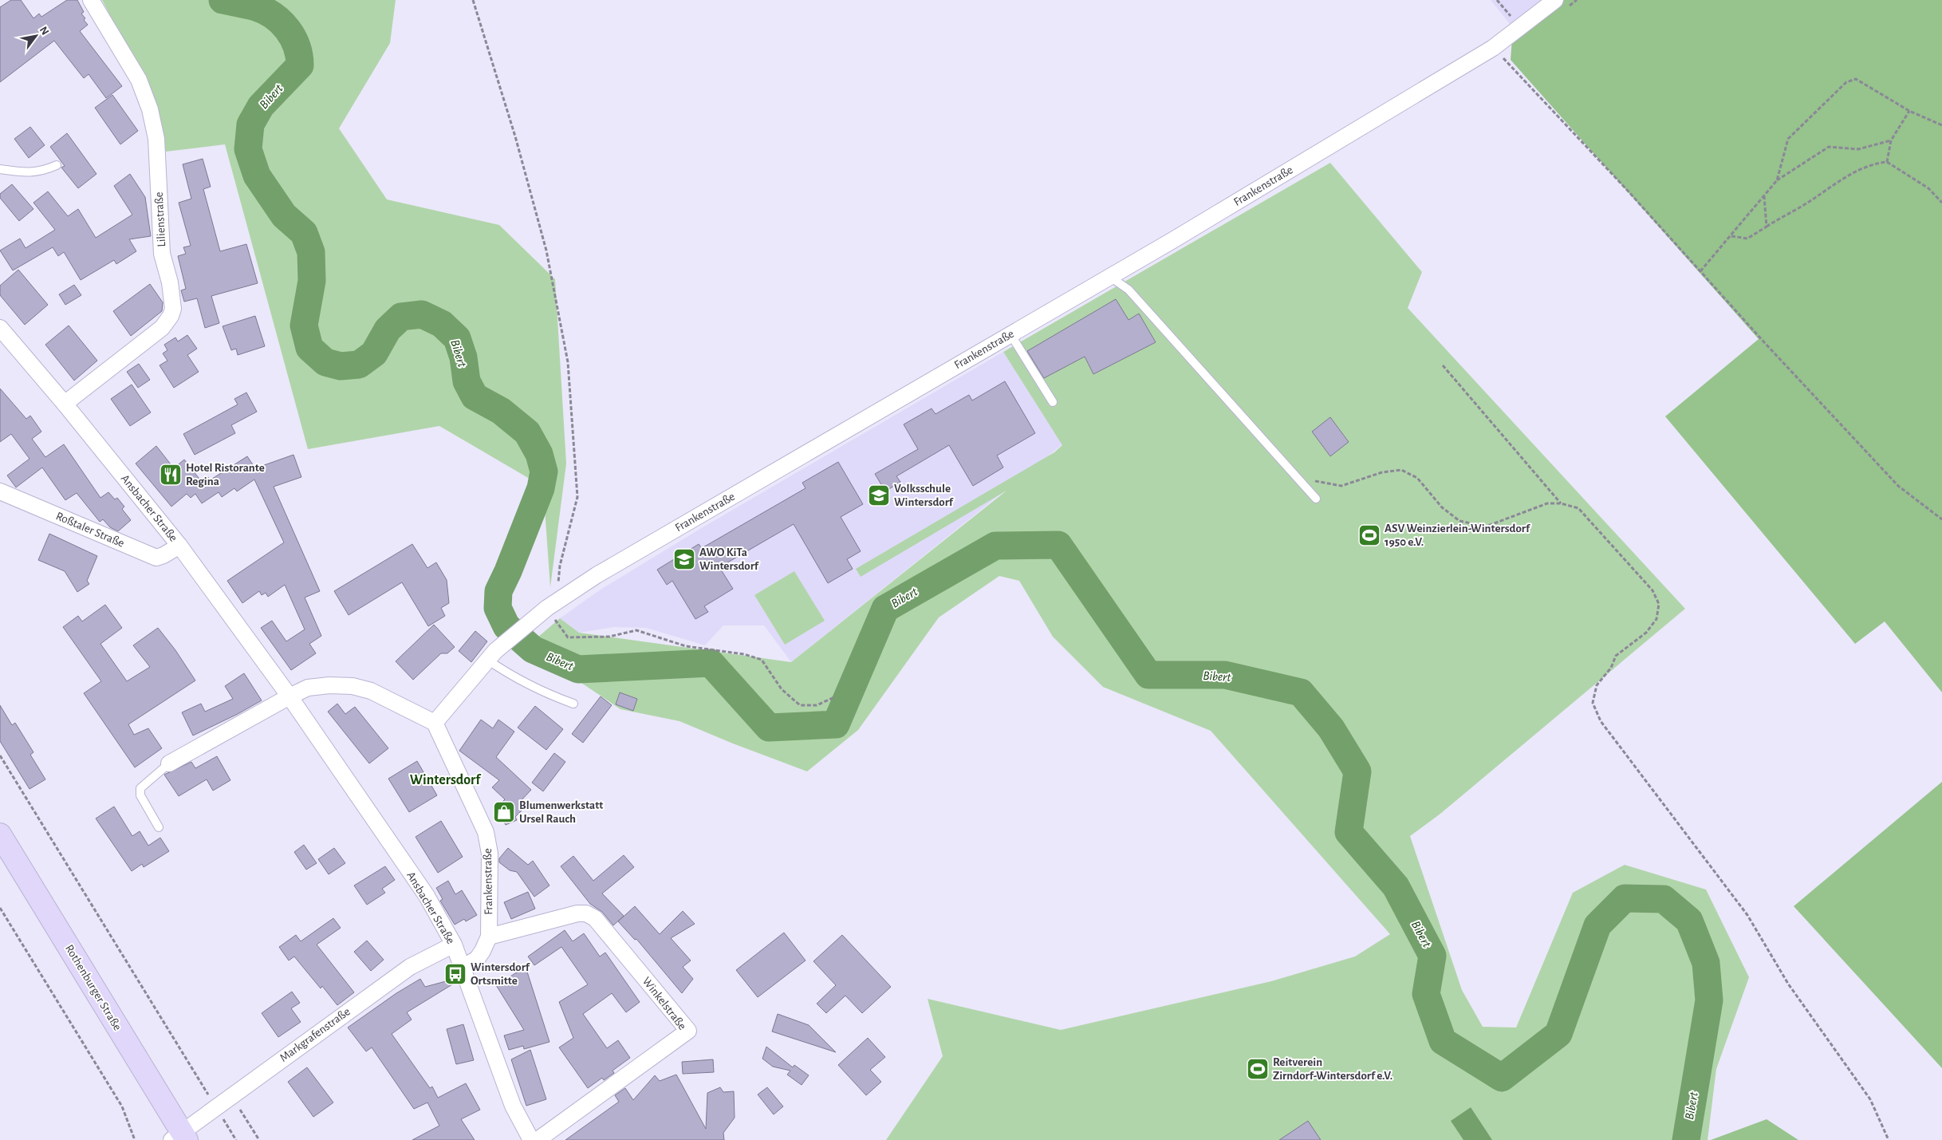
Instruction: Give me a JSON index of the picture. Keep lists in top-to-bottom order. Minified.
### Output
{"streets":{"main road":["Rothenburger Straße"],"street":["Frankenstraße","Lilienstraße","Ansbacher Straße","Roßtaler Straße","Winkelstraße","Markgrafenstraße"]},"crossings":[["Frankenstraße","Ansbacher Straße"],["Frankenstraße","Winkelstraße"],["Lilienstraße","Ansbacher Straße"],["Ansbacher Straße","Roßtaler Straße"],["Ansbacher Straße","Markgrafenstraße"],["Rothenburger Straße","Markgrafenstraße"]],"districts":["Wintersdorf"],"water":["Bibert"],"places":{"restaurant":["Hotel Ristorante Regina"],"school or university":["Volksschule Wintersdorf","AWO KiTa Wintersdorf"],"sports":["ASV Weinzierlein-Wintersdorf 1950 e.V.","Reitverein Zirndorf-Wintersdorf e.V."],"shop":["Blumenwerkstatt Ursel Rauch"],"bus stop":["Wintersdorf Ortsmitte"]},"north":"top right"}
